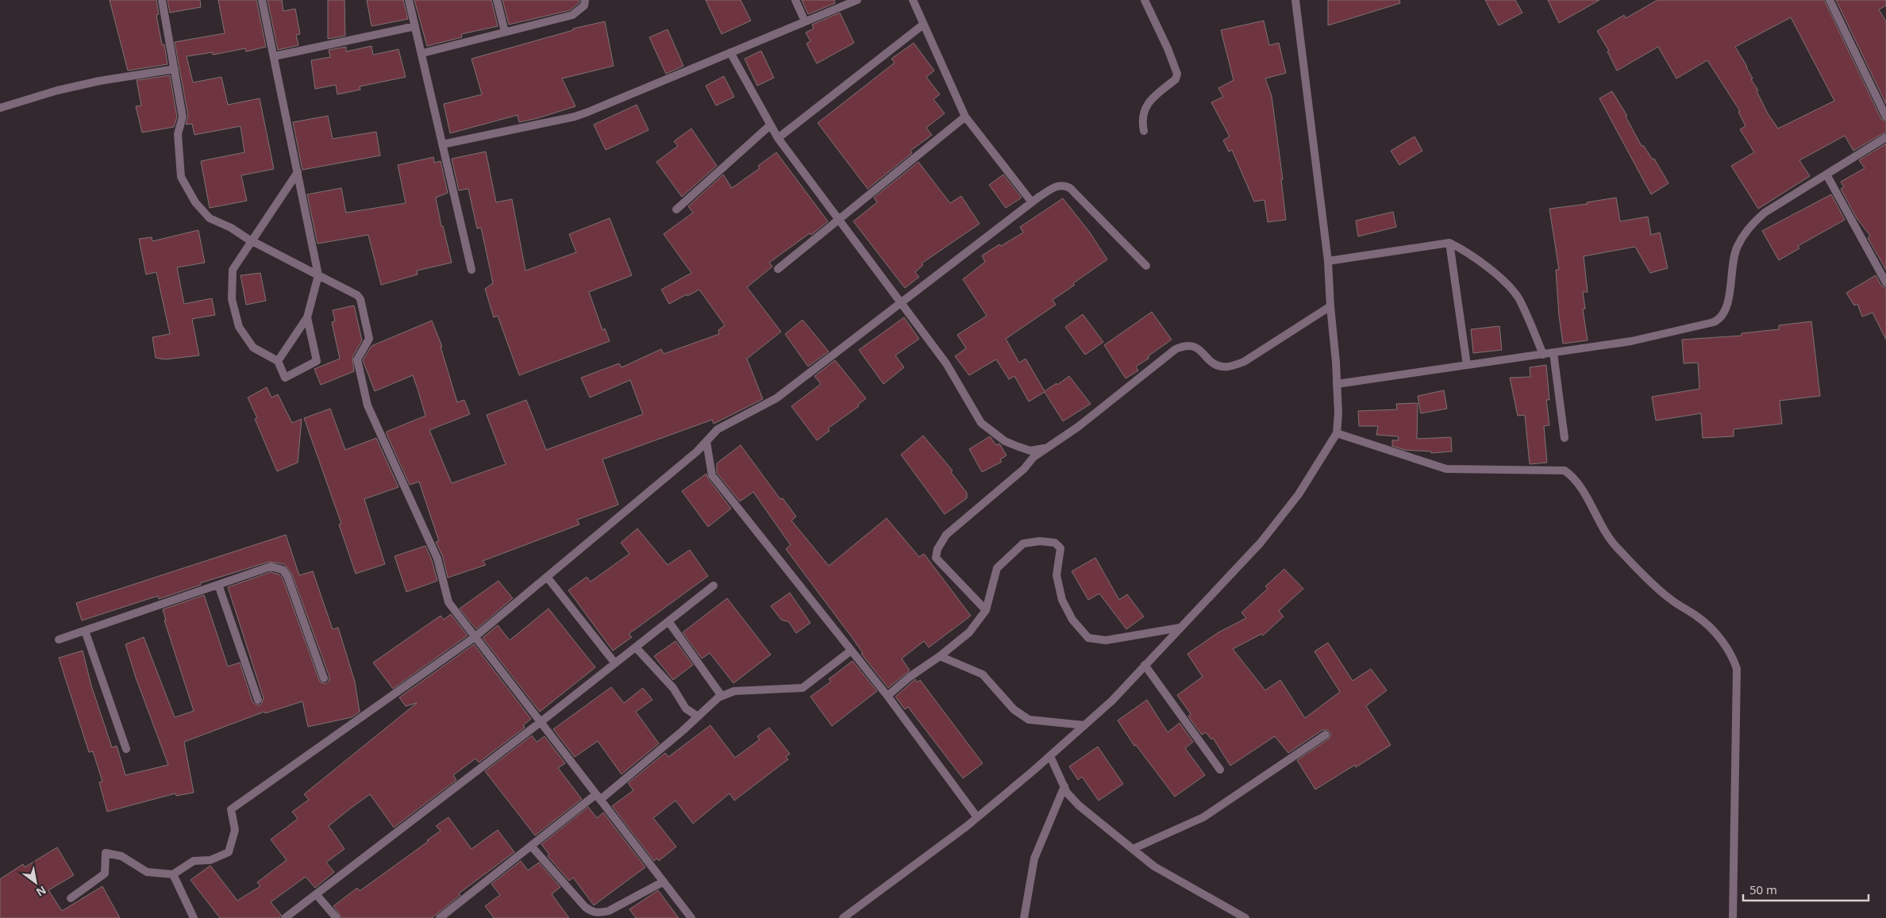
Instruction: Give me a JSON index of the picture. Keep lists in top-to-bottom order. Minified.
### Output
{"scale_bar":"50 m","north":"bottom right"}
